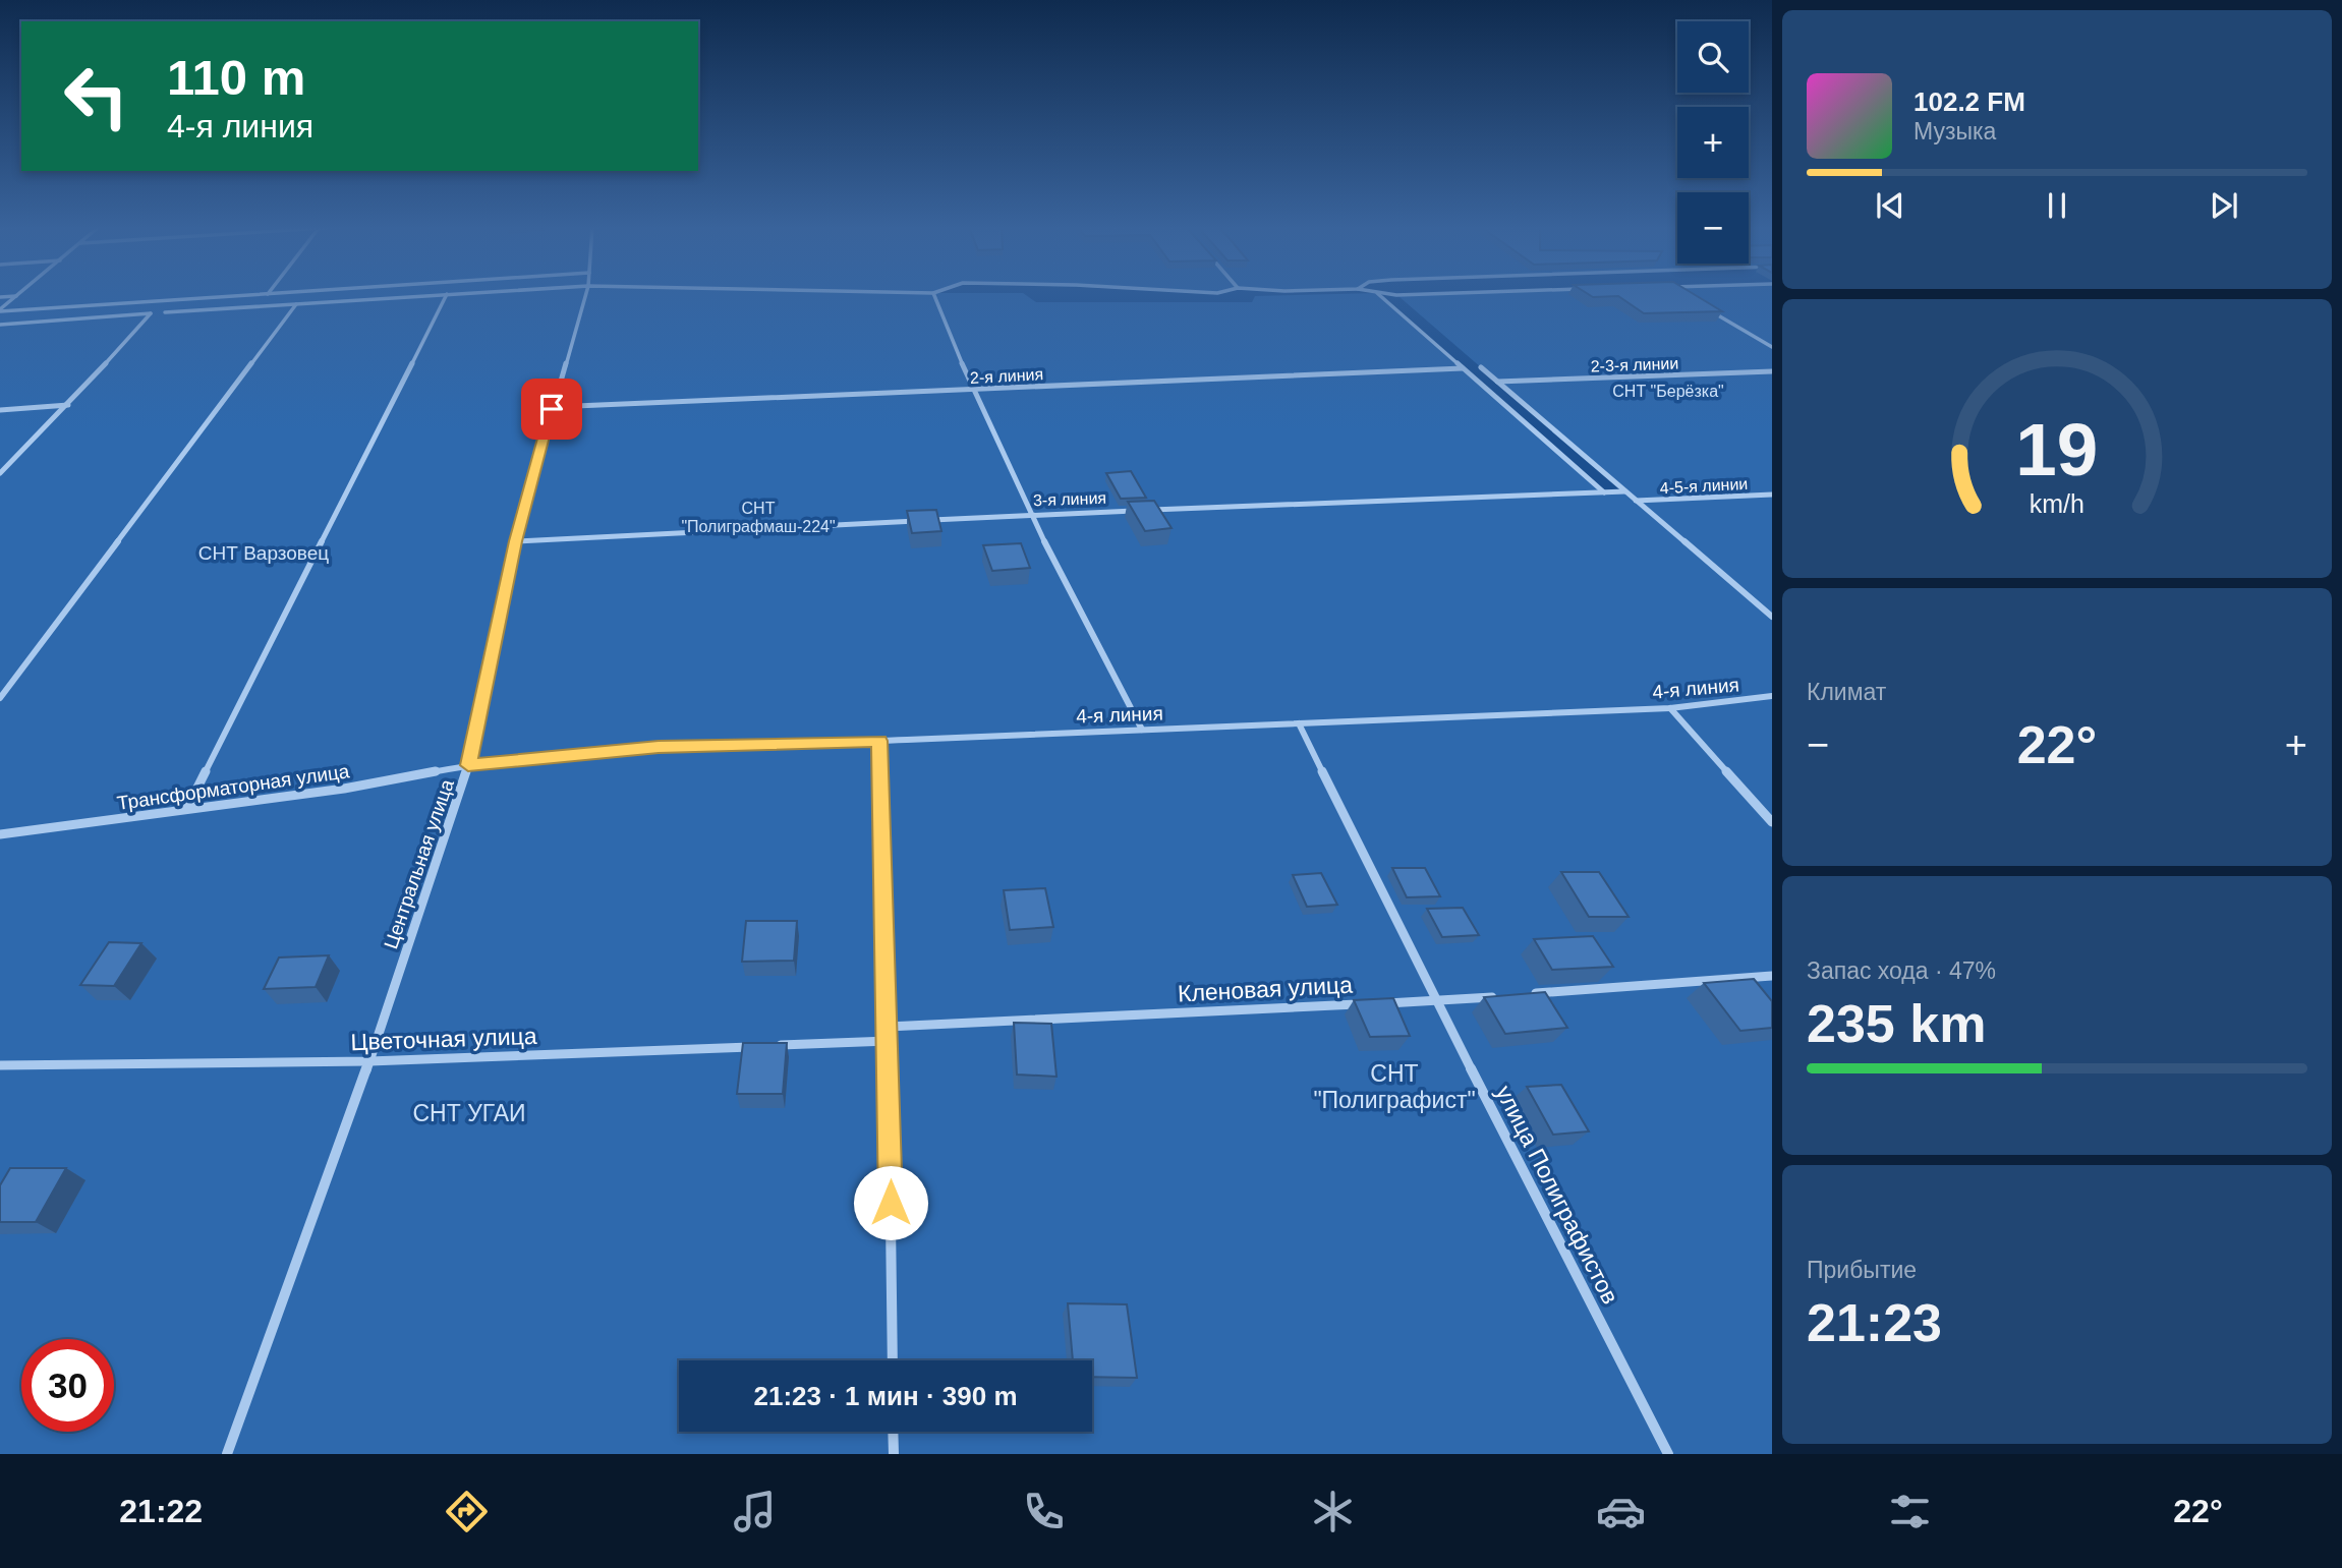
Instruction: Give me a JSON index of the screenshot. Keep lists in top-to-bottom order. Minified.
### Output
{"streets":{"street":["2-3-я линии","2-я линия","4-5-я линии","3-я линия","4-я линия","Трансформаторная улица","Центральная улица","Кленовая улица","Цветочная улица","улица Полиграфистов"]},"crossings":[["2-я линия","Центральная улица"],["3-я линия","Центральная улица"],["4-я линия","Трансформаторная улица"],["4-я линия","Центральная улица"],["4-я линия","улица Полиграфистов"],["Трансформаторная улица","Центральная улица"],["Центральная улица","Цветочная улица"],["Кленовая улица","улица Полиграфистов"]],"parks":["СНТ \"Берёзка\"","СНТ \"Полиграфмаш-224\"","СНТ Варзовец","СНТ \"Полиграфист\"","СНТ УГАИ"],"page":{"map_buttons":["+","−"],"turn":["110 m","4-я линия"],"song":["102.2 FM","Музыка"],"tile":["Климат",["Запас хода · 47%","235 km"],["Прибытие","21:23"]],"heat":["−","22°","+"],"limit":"30","trip":"21:23 · 1 мин · 390 m","tabs":["21:22","22°"],"gauge":["19","km/h"]}}
